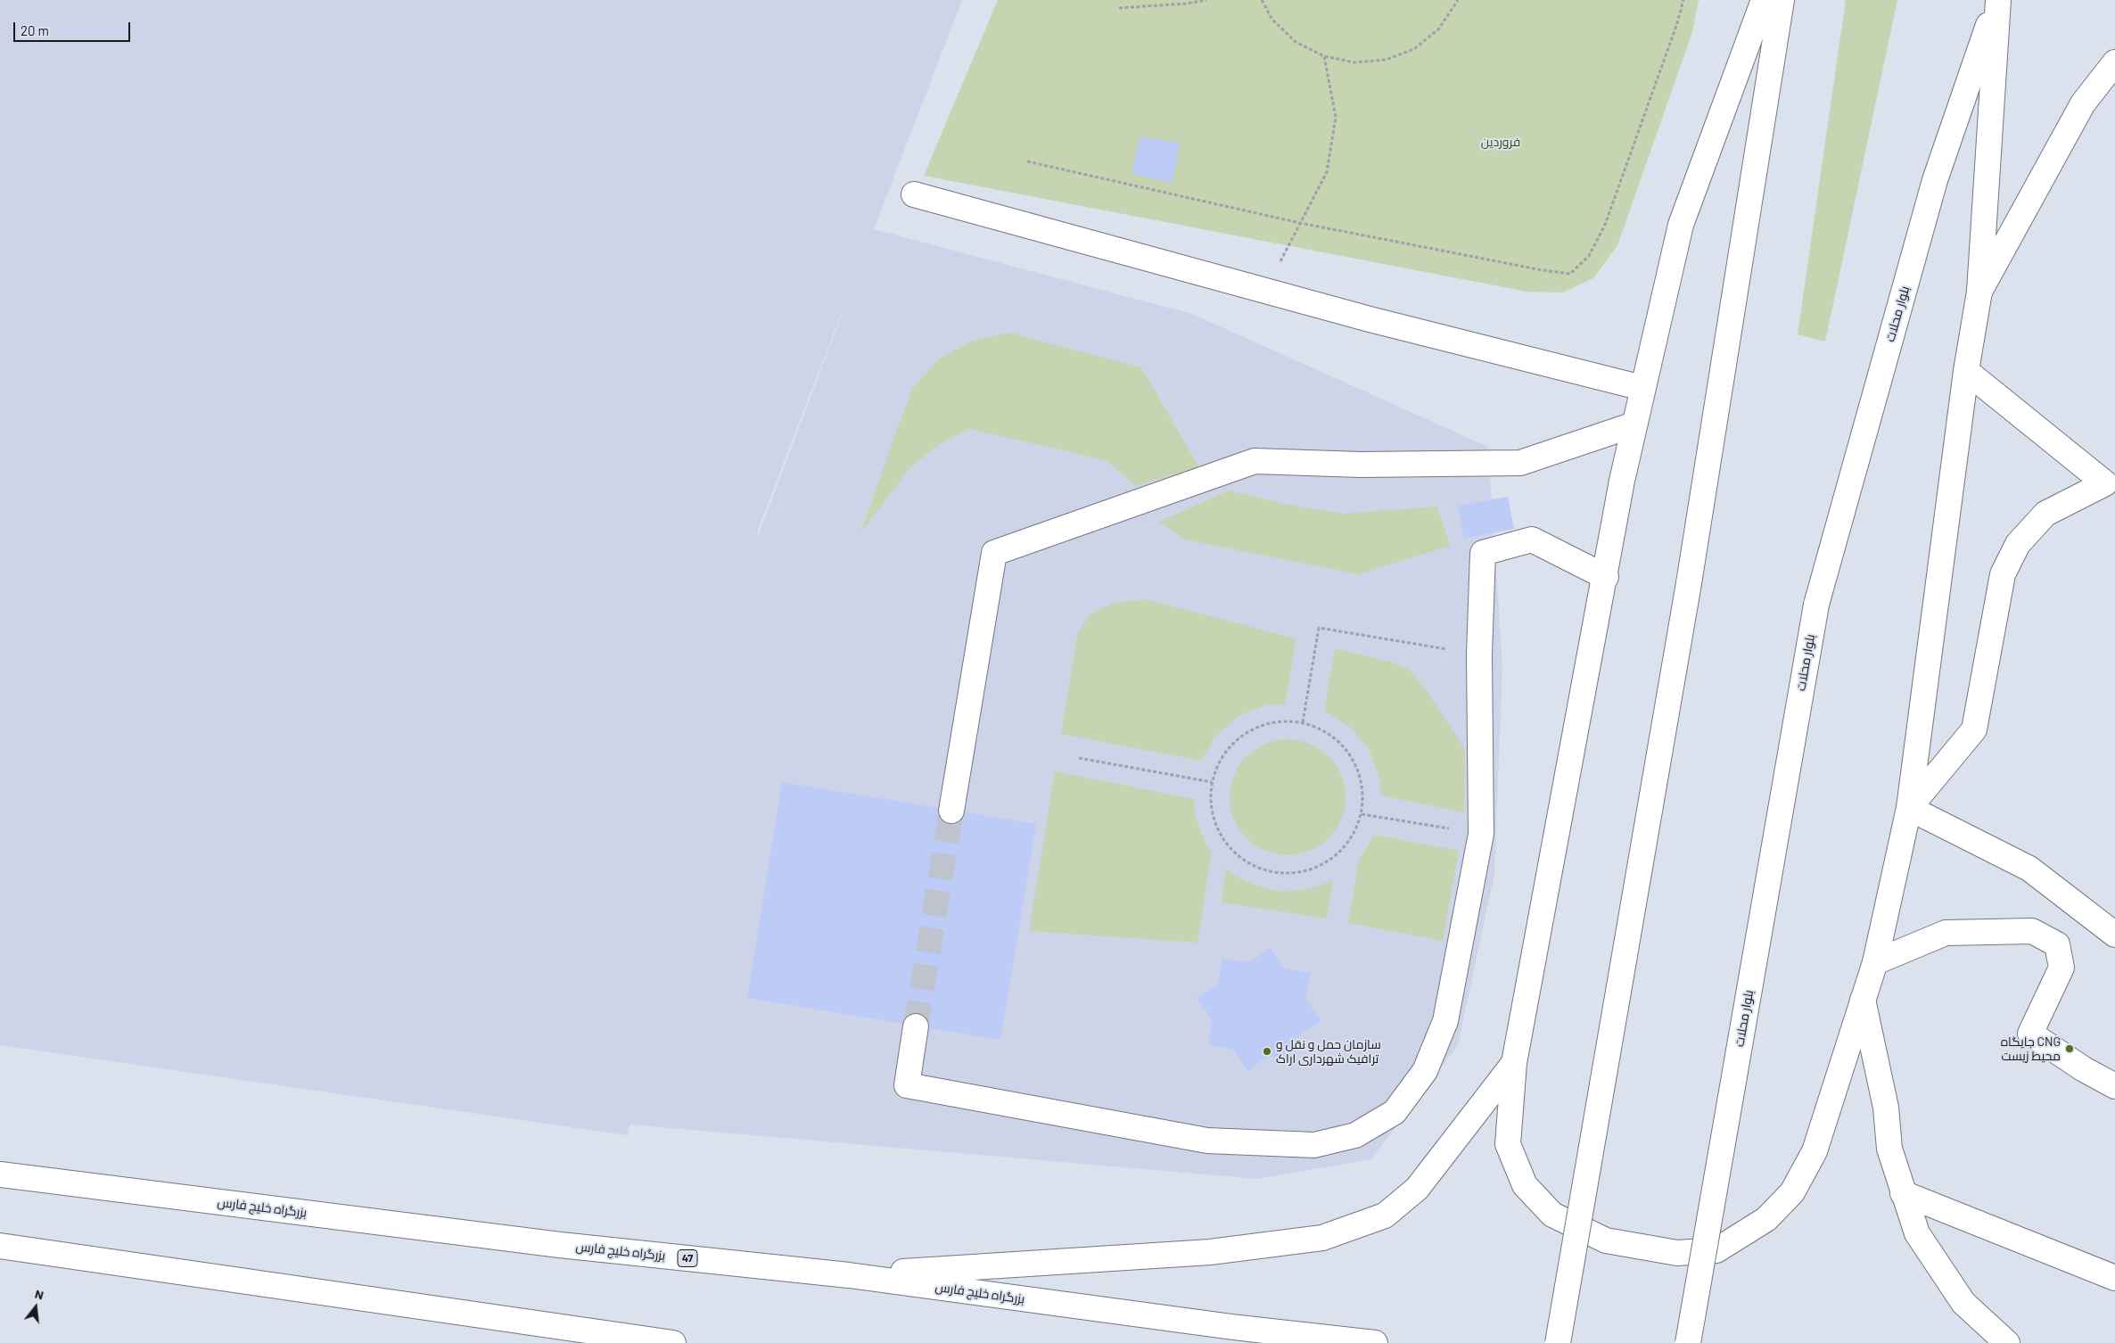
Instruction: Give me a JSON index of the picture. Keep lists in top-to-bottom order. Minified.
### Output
{"streets":{"main road":["بلوار محلات","بزرگراه خلیج فارس","47"]},"parks":["فروردین"],"places":["جایگاه CNG محیط زیست","سازمان حمل و نقل و ترافیک شهرداری اراک"],"scale_bar":"20 m","north":"top"}
